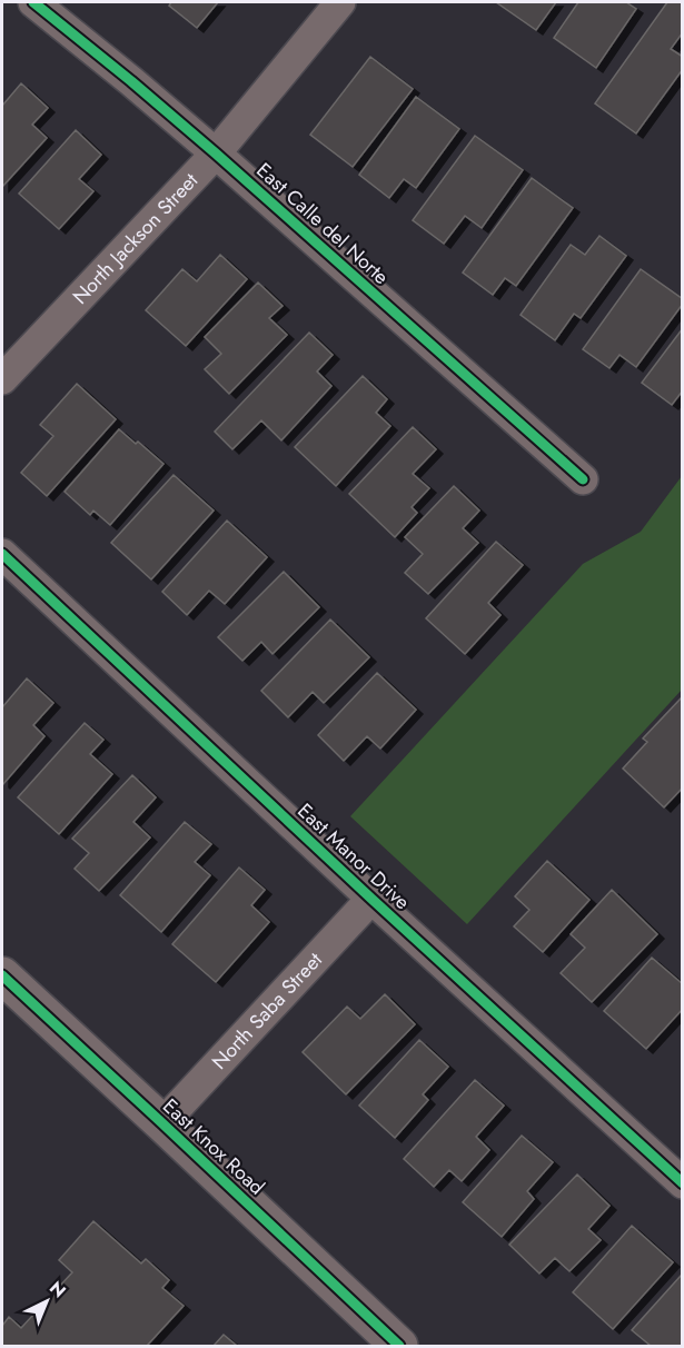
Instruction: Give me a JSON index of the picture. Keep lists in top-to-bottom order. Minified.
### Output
{"streets":{"street":["East Calle del Norte","North Jackson Street","East Manor Drive","North Saba Street","East Knox Road"]},"crossings":[["East Calle del Norte","North Jackson Street"],["East Manor Drive","North Saba Street"],["North Saba Street","East Knox Road"]],"north":"top right"}
